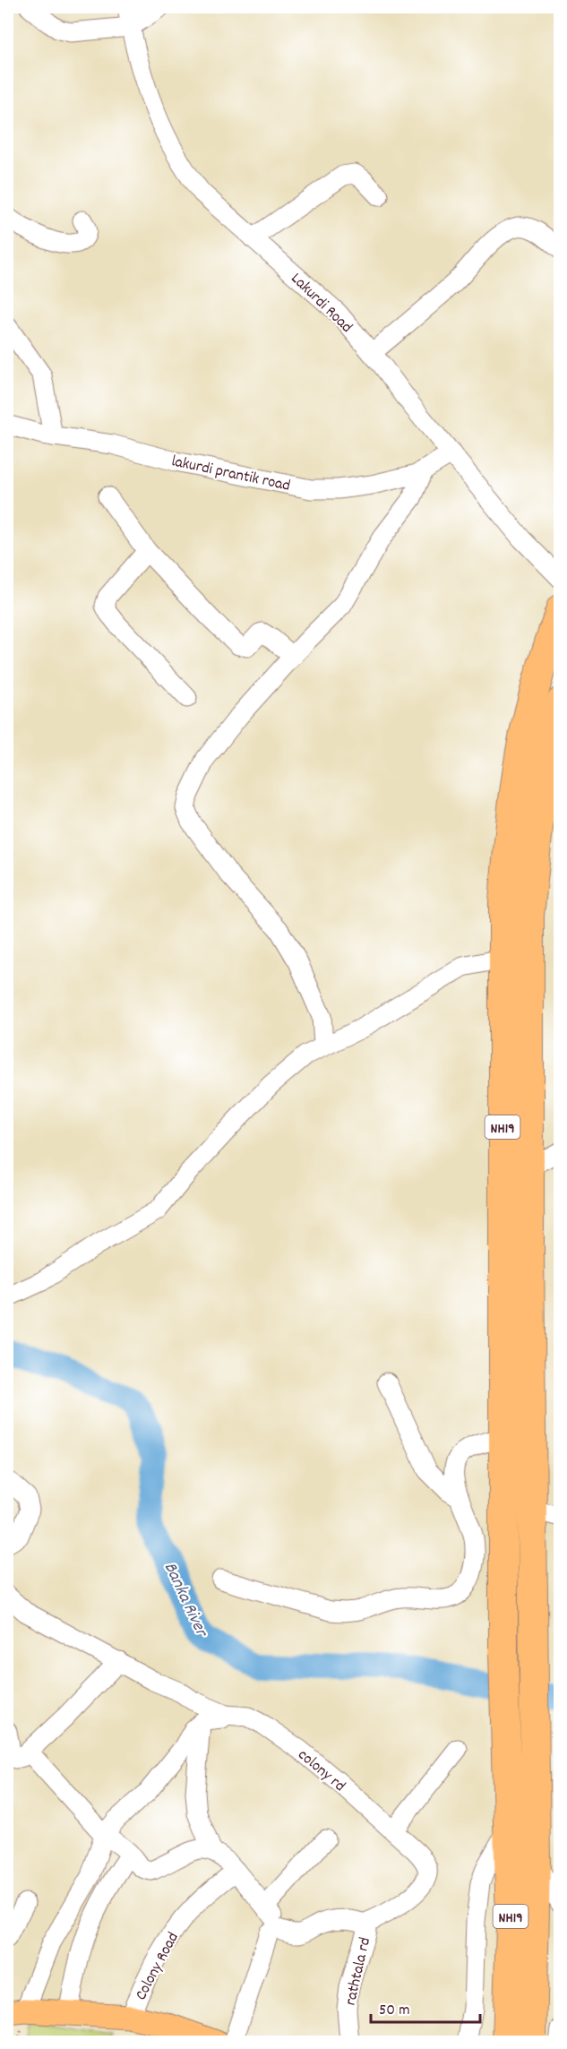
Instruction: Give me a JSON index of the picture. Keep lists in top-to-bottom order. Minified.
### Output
{"streets":{"highway":["NH19"],"street":["Lakurdi Road","lakurdi prantik road","colony rd","Colony Road","rathtala rd"]},"crossings":[["Lakurdi Road","lakurdi prantik road"],["colony rd","rathtala rd"]],"water":["Banka River"],"scale_bar":"50 m"}
